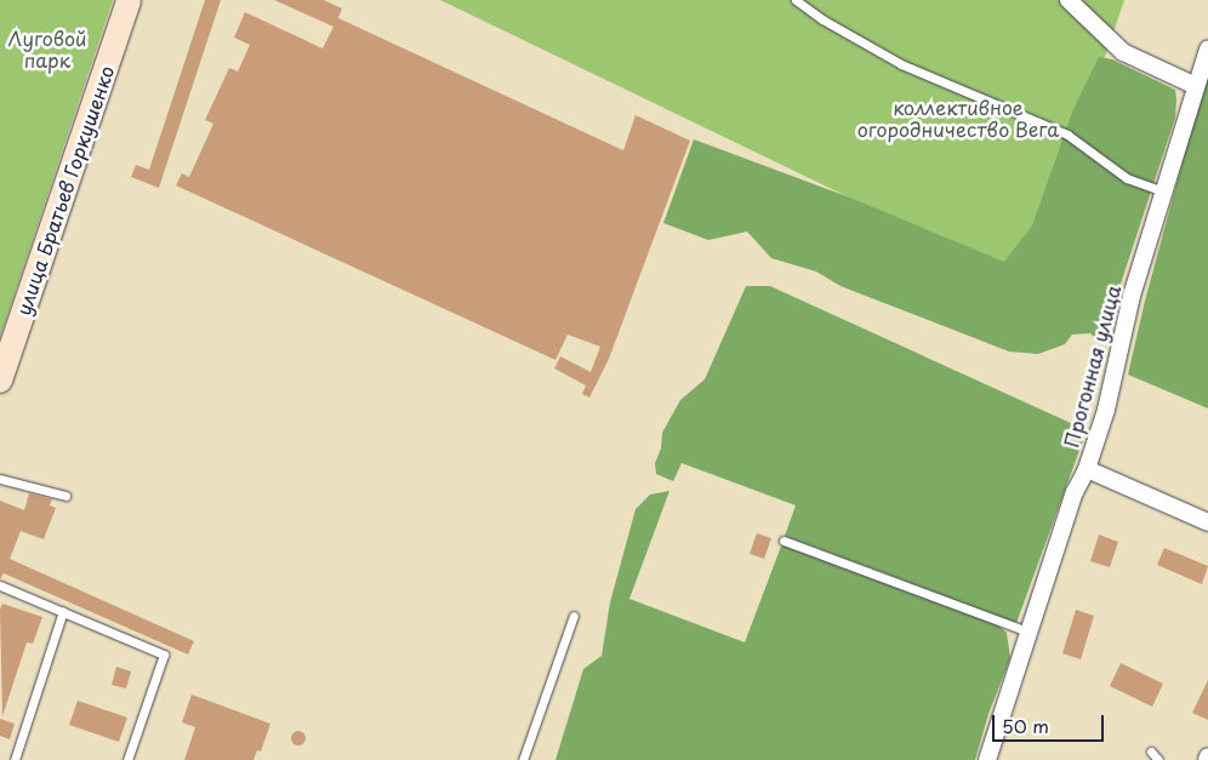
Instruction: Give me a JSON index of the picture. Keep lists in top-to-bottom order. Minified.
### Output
{"streets":{"street":["улица Братьев Горкушенко","Прогонная улица"]},"parks":["Луговой парк","коллективное огородничество Вега"],"scale_bar":"50 m"}
